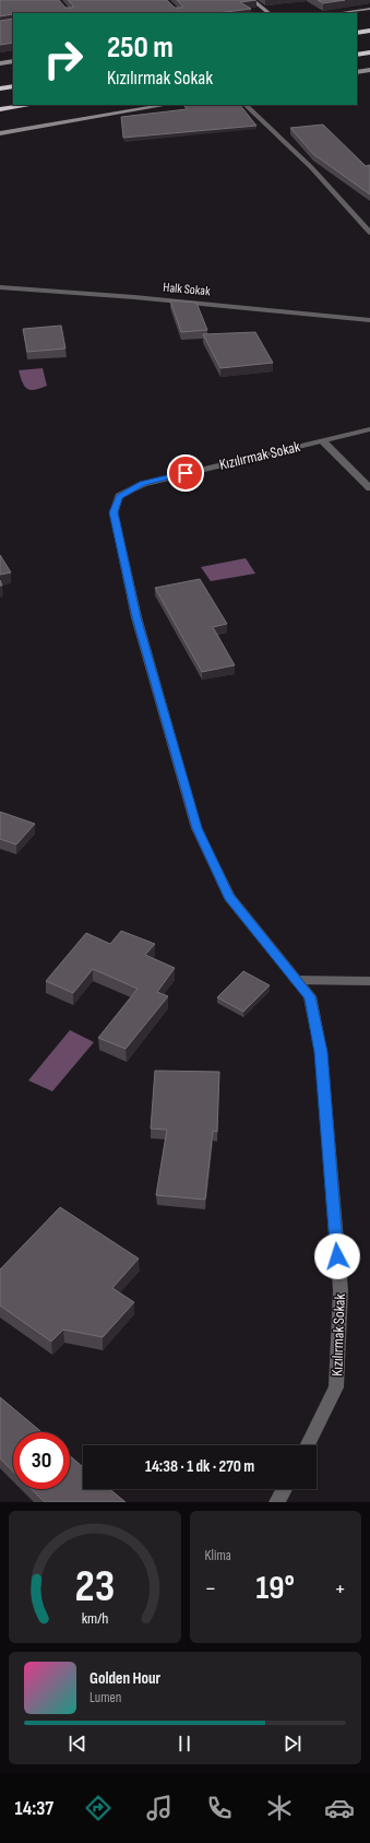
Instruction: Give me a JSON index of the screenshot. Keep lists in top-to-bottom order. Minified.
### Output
{"streets":{"street":["Halk Sokak","Kızılırmak Sokak"]},"page":{"turn":["250 m","Kızılırmak Sokak"],"limit":"30","trip":"14:38 · 1 dk · 270 m","tile":"Klima","heat":["−","19°","+"],"song":["Golden Hour","Lumen"],"tabs":"14:37","gauge":["23","km/h"]}}
